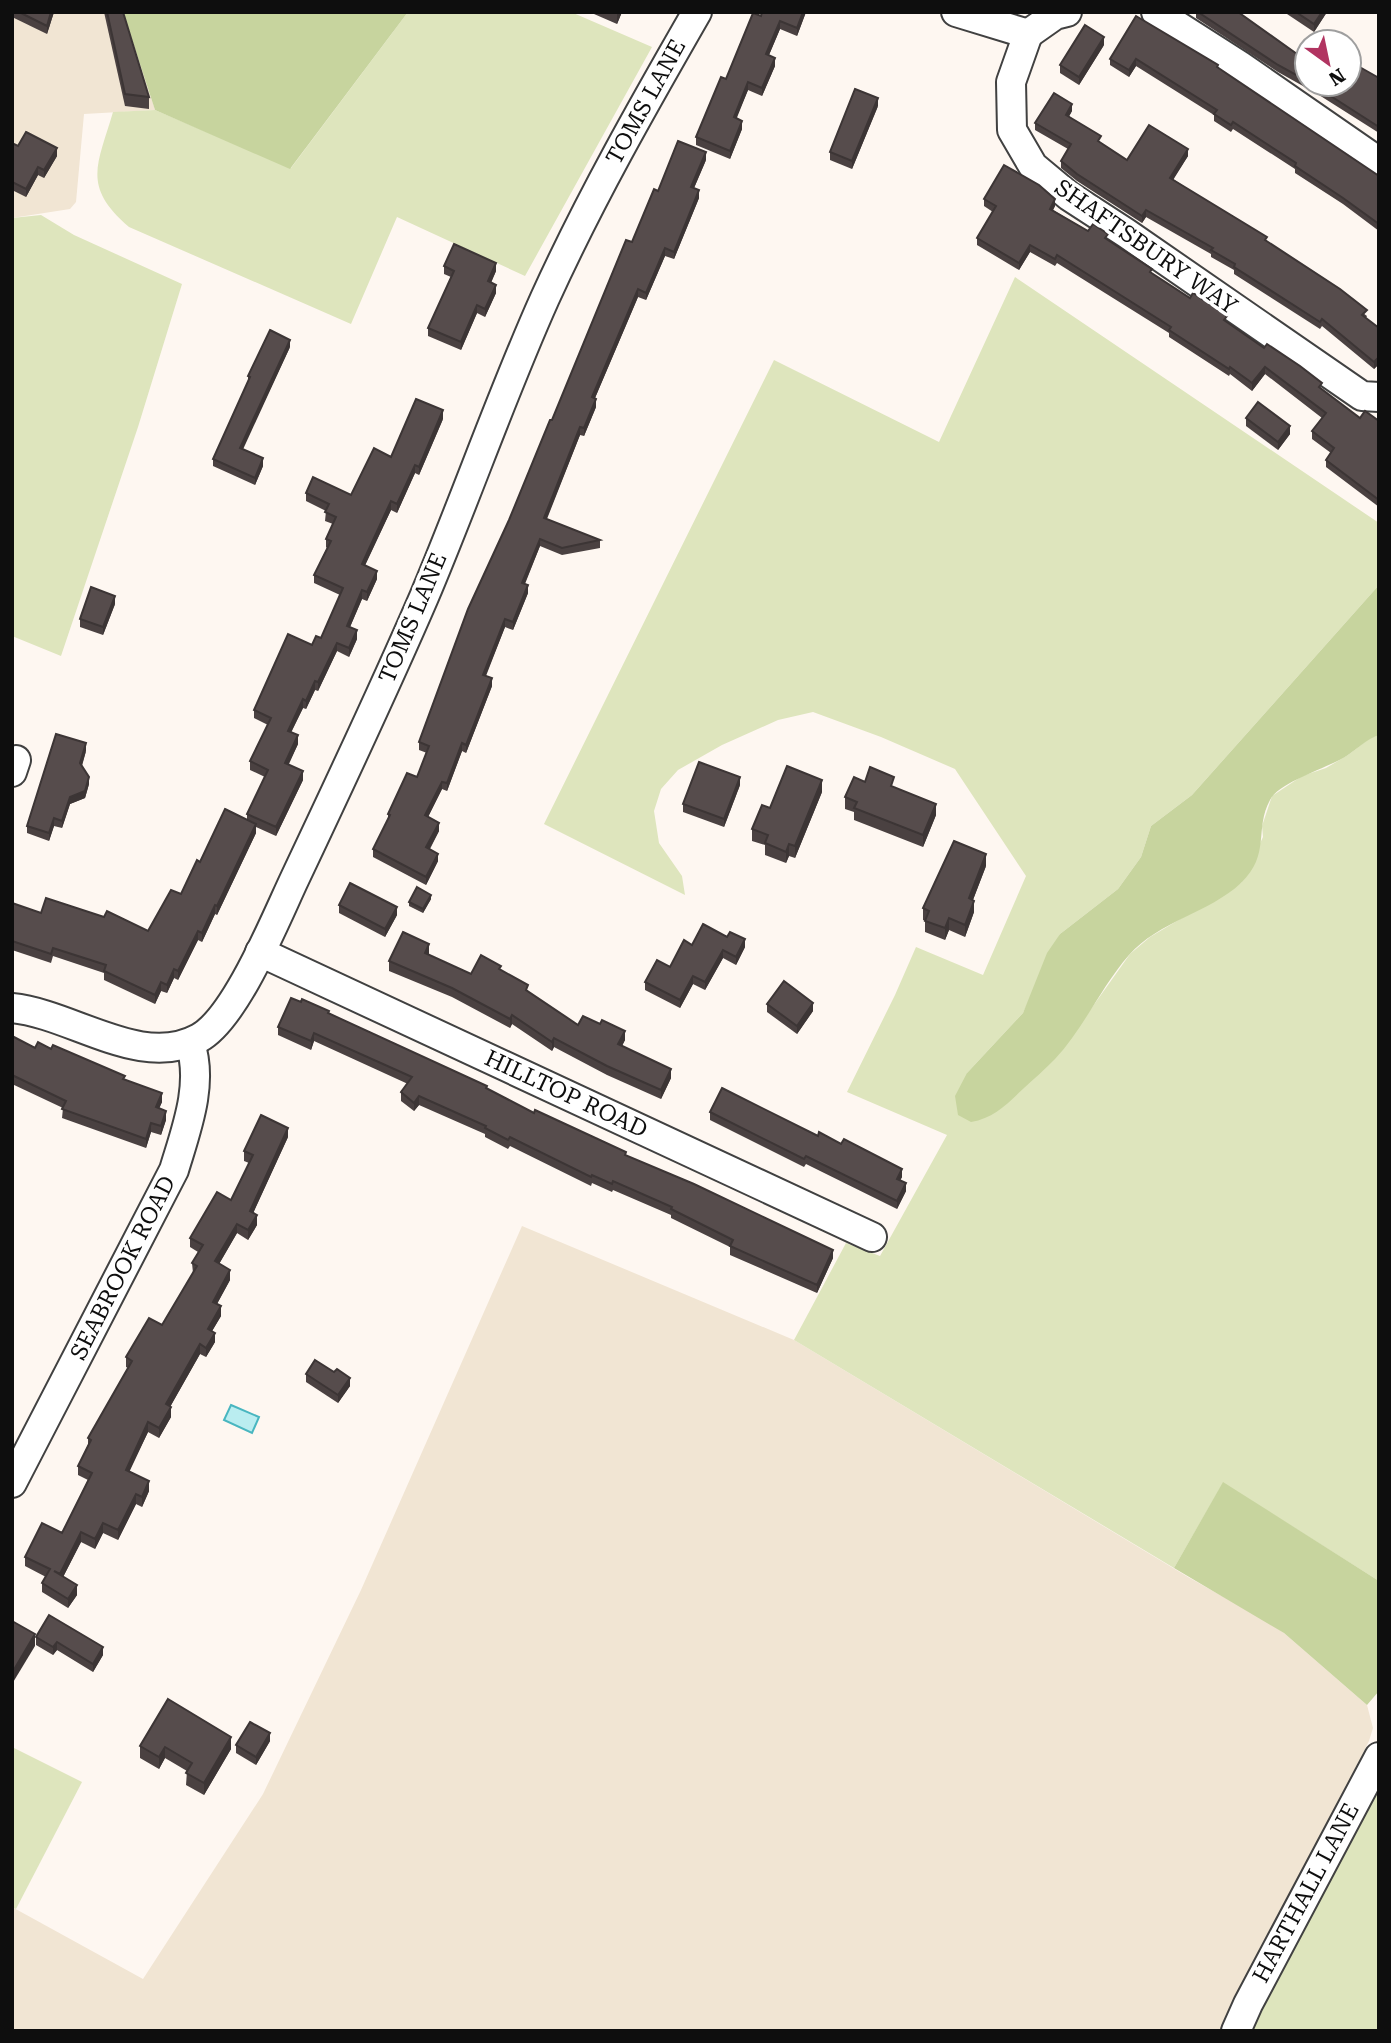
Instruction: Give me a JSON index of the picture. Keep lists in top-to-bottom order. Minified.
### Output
{"streets":{"street":["TOMS LANE","SHAFTSBURY WAY","HILLTOP ROAD","SEABROOK ROAD","HARTHALL LANE"]},"crossings":[["TOMS LANE","HILLTOP ROAD"],["TOMS LANE","SEABROOK ROAD"]],"north":"bottom right"}
